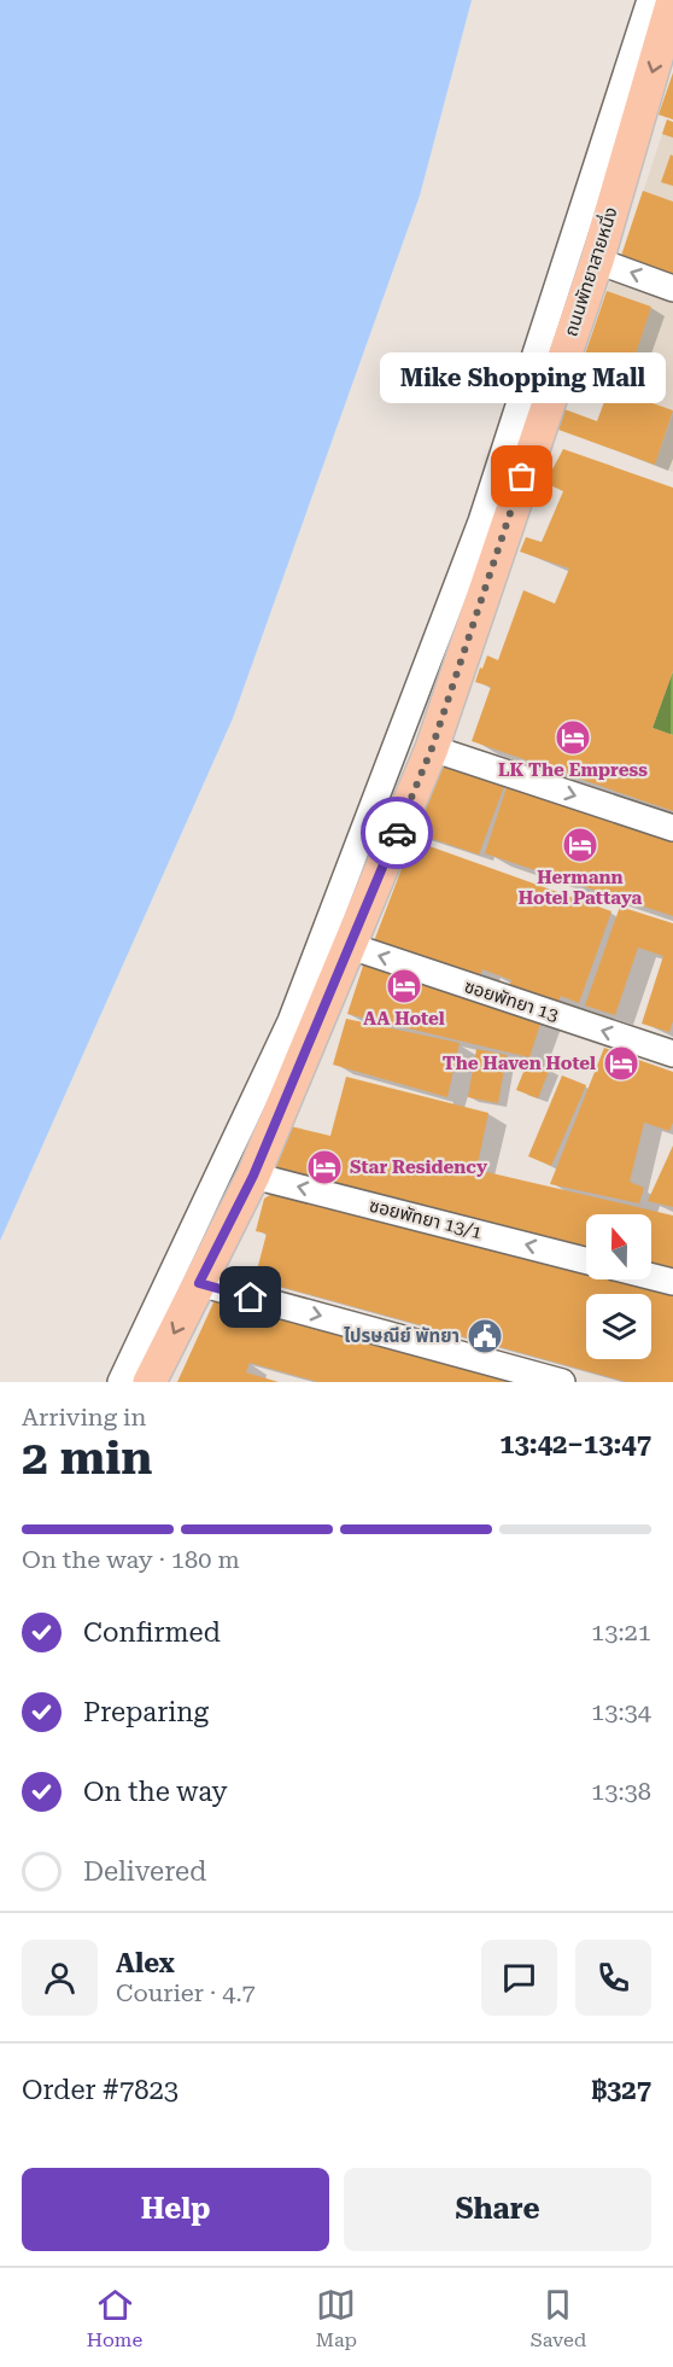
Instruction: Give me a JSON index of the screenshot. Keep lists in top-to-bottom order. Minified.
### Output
{"streets":{"main road":["ถนนพัทยาสายหนึ่ง"],"street":["ซอยพัทยา 13","ซอยพัทยา 13/1"]},"crossings":[["ถนนพัทยาสายหนึ่ง","ซอยพัทยา 13"],["ถนนพัทยาสายหนึ่ง","ซอยพัทยา 13/1"]],"places":{"other":["Mike Shopping Mall"],"hotel":["LK The Empress","Hermann Hotel Pattaya","AA Hotel","The Haven Hotel","Star Residency"],"public building":["ไปรษณีย์ พัทยา"]},"north":"top","page":{"bubble":"Mike Shopping Mall","heading":["2 min","Arriving in","13:42–13:47"],"panel":["Alex","Courier · 4.7","Order #7823","฿327"],"bar":"On the way · 180 m","list":[["Confirmed","13:21"],["Preparing","13:34"],["On the way","13:38"],"Delivered"],"buttons":["Help","Share"],"tabs":["Home","Map","Saved"]}}
